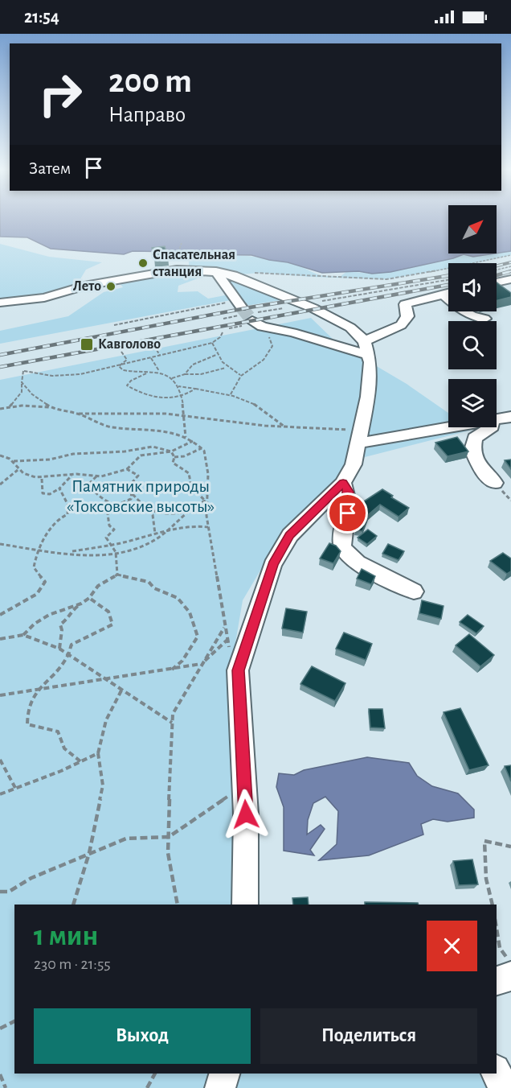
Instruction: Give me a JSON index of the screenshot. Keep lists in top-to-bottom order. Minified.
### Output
{"parks":["Памятник природы «Токсовские высоты»"],"places":{"other":["Спасательная станция","Лето"],"transit":["Кавголово"]},"north":"top right","page":{"status":"21:54","turn":["200 m","Направо"],"then":"Затем","heading":["1 мин","230 m · 21:55"],"buttons":["Выход","Поделиться"]}}
